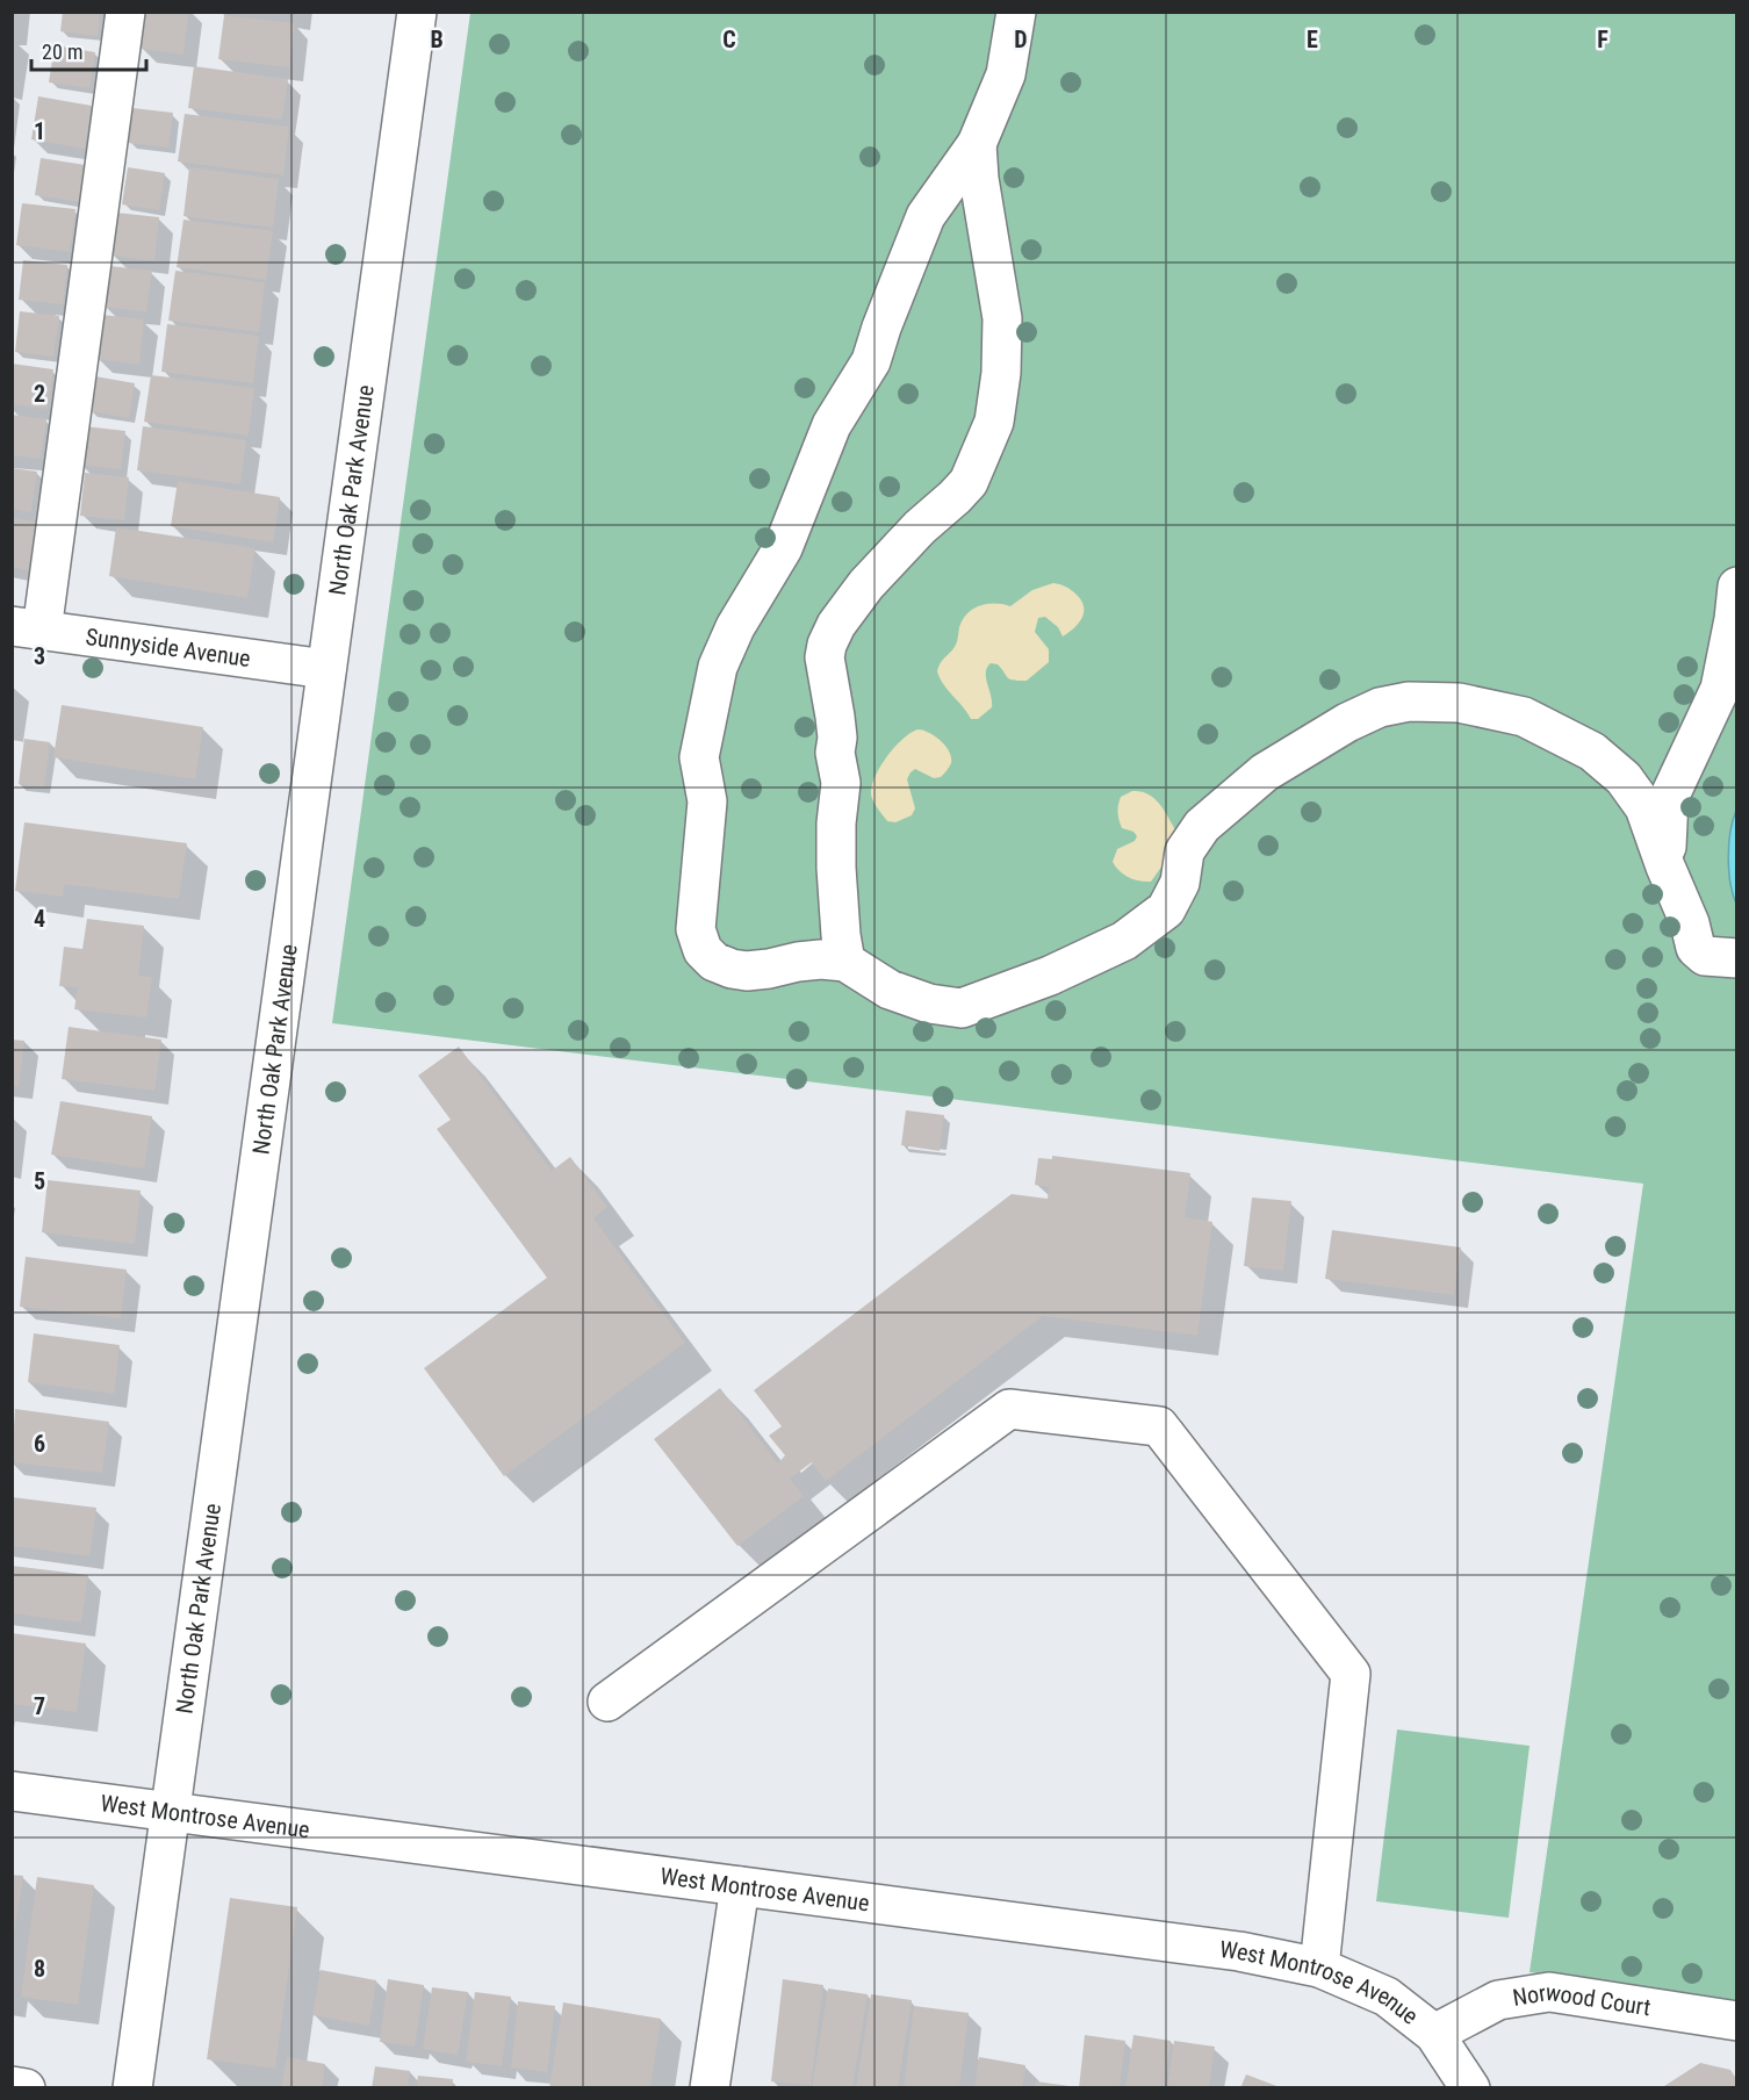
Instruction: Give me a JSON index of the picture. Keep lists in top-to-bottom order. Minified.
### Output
{"streets":{"street":["North Oak Park Avenue","Sunnyside Avenue","West Montrose Avenue","Norwood Court"]},"crossings":[["North Oak Park Avenue","Sunnyside Avenue"],["North Oak Park Avenue","West Montrose Avenue"],["West Montrose Avenue","Norwood Court"]],"scale_bar":"20 m","grid":{"columns":["B","C","D","E","F"],"rows":["1","2","3","4","5","6","7","8"]}}
